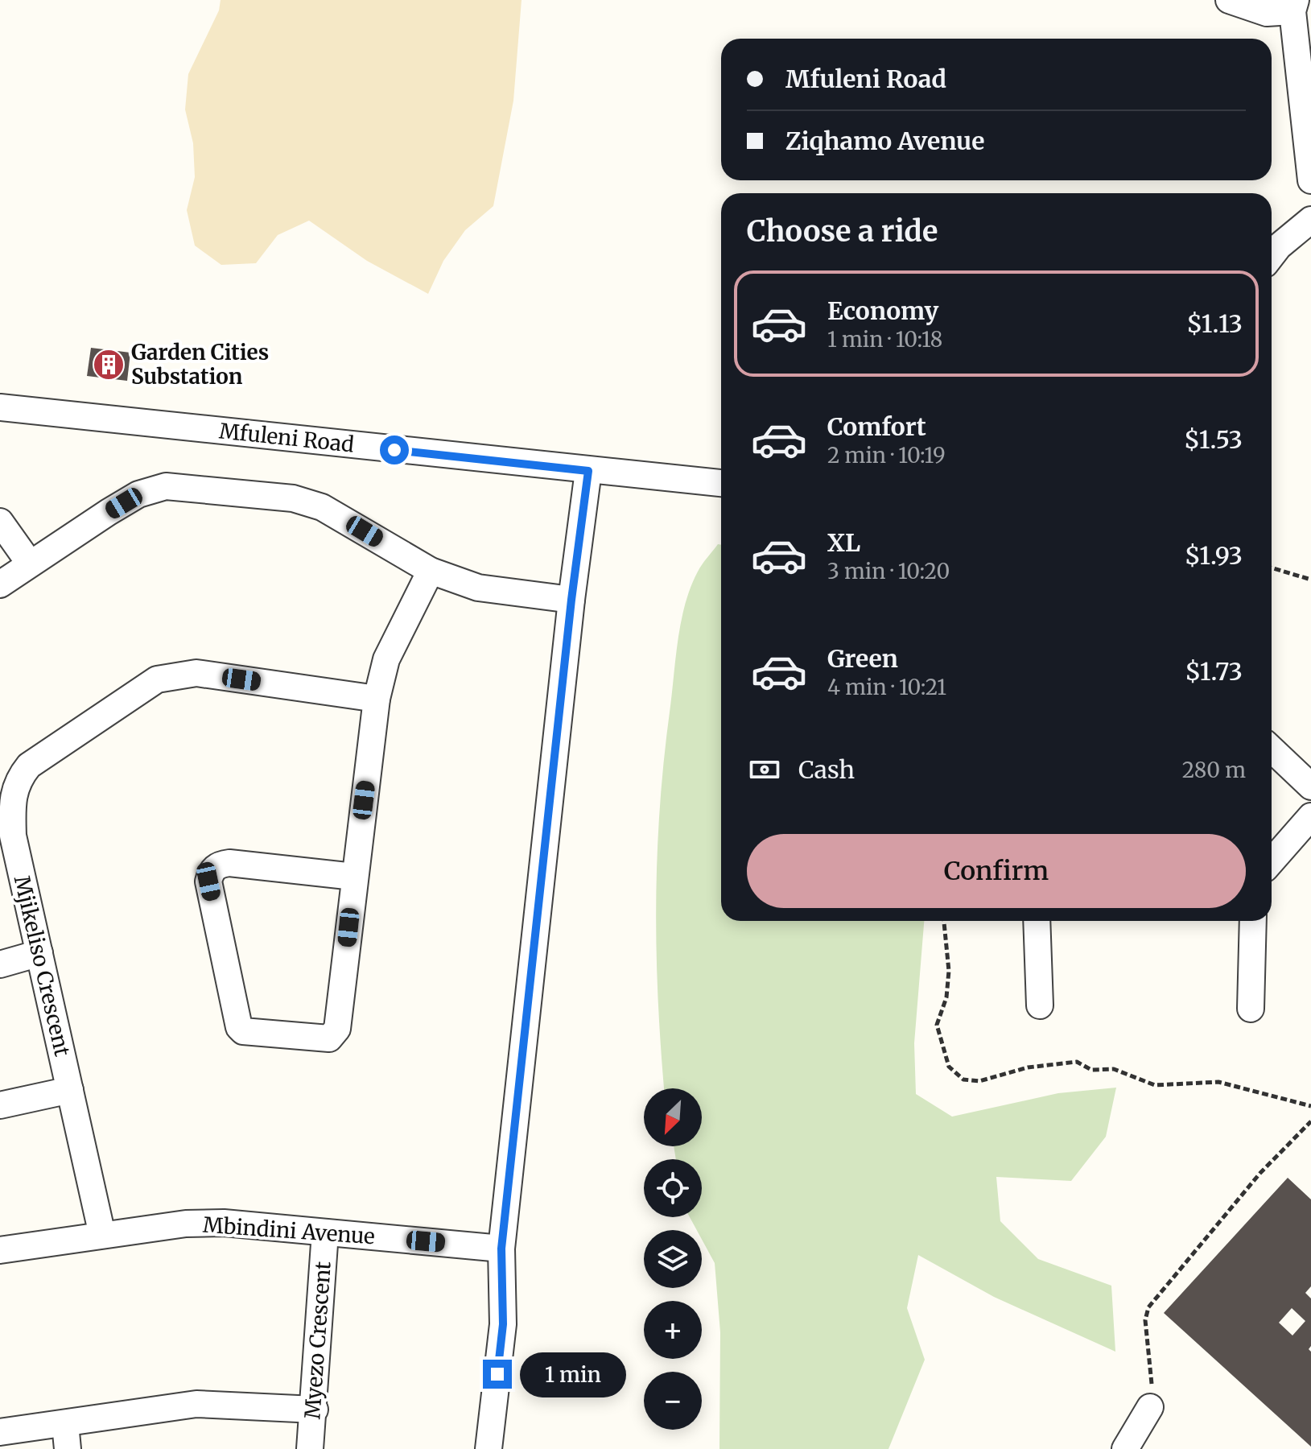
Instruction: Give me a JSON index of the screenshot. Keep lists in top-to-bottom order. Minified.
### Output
{"streets":{"street":["Mfuleni Road","Mjikeliso Crescent","Mbindini Avenue","Myezo Crescent"]},"crossings":[["Mjikeliso Crescent","Mbindini Avenue"],["Mbindini Avenue","Myezo Crescent"]],"places":{"building":["Garden Cities Substation"]},"north":"bottom left","page":{"banner":["Mfuleni Road","Ziqhamo Avenue"],"heading":"Choose a ride","list":[{"name":"Economy","note":"1 min · 10:18","value":"$1.13"},{"name":"Comfort","note":"2 min · 10:19","value":"$1.53"},{"name":"XL","note":"3 min · 10:20","value":"$1.93"},{"name":"Green","note":"4 min · 10:21","value":"$1.73"}],"pay":["Cash","280 m"],"buttons":"Confirm","map_buttons":["+","−"],"bubble":"1 min"}}
